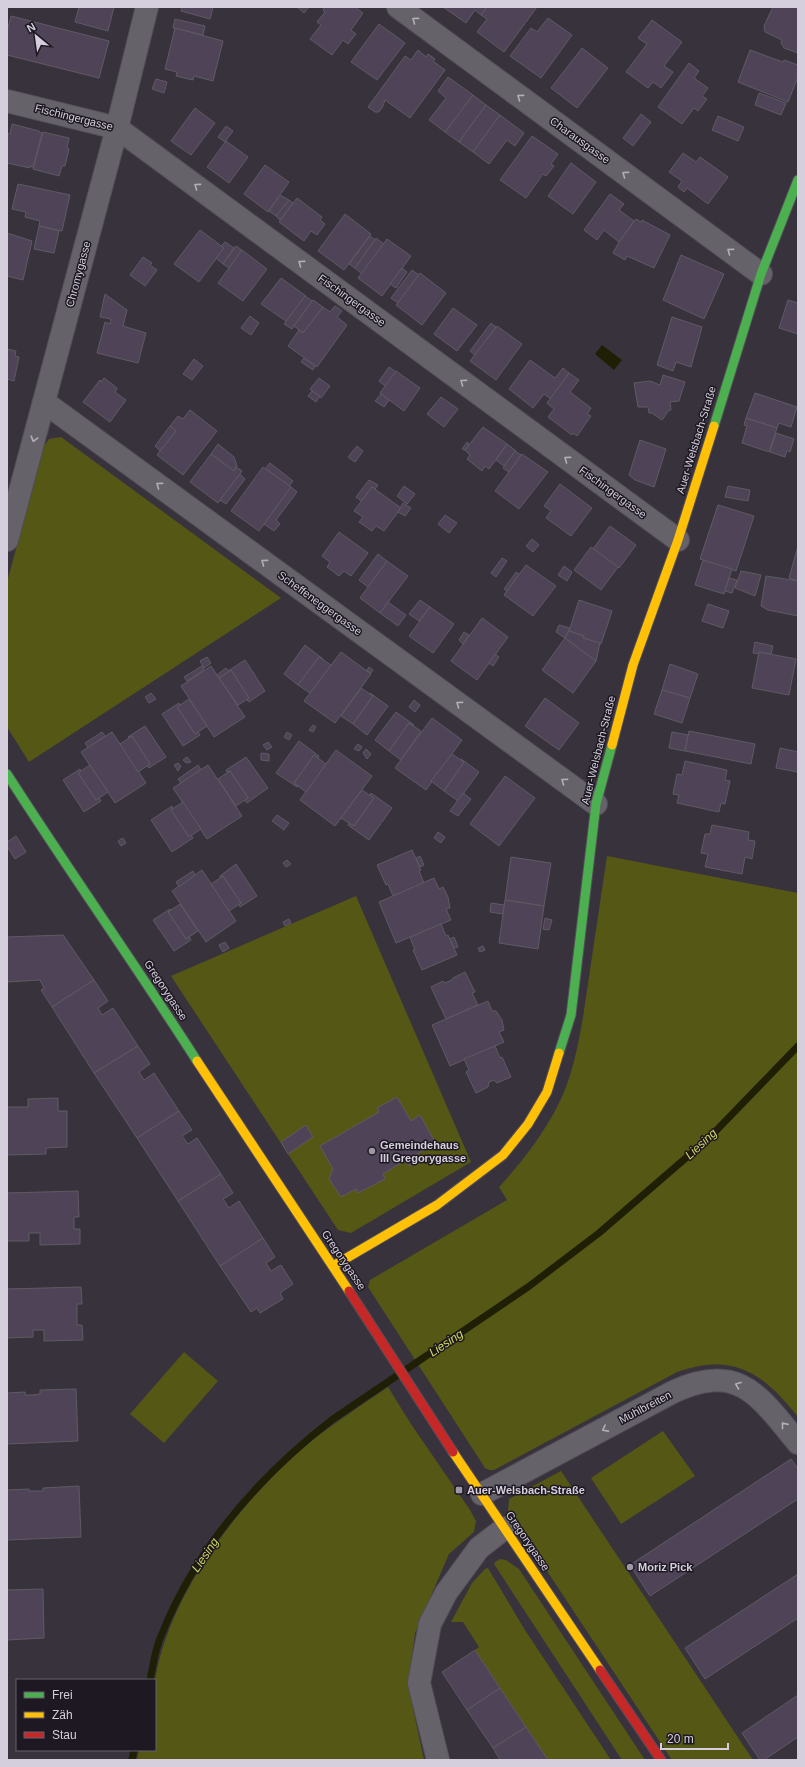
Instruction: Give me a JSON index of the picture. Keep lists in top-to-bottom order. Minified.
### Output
{"streets":{"street":["Fischingergasse","Charausgasse","Chromygasse","Auer-Welsbach-Straße","Scheffeneggergasse","Gregorygasse","Mühlbreiten"]},"crossings":[["Fischingergasse","Chromygasse"],["Fischingergasse","Auer-Welsbach-Straße"],["Charausgasse","Auer-Welsbach-Straße"],["Chromygasse","Scheffeneggergasse"],["Auer-Welsbach-Straße","Scheffeneggergasse"],["Auer-Welsbach-Straße","Gregorygasse"],["Gregorygasse","Mühlbreiten"]],"one_way":["Fischingergasse","Charausgasse","Scheffeneggergasse","Mühlbreiten"],"water":["Liesing"],"places":{"other":["Gemeindehaus III Gregorygasse","Moriz Pick"],"transit":["Auer-Welsbach-Straße"]},"legend":["Frei","Zäh","Stau"],"scale_bar":"20 m","north":"top left"}
